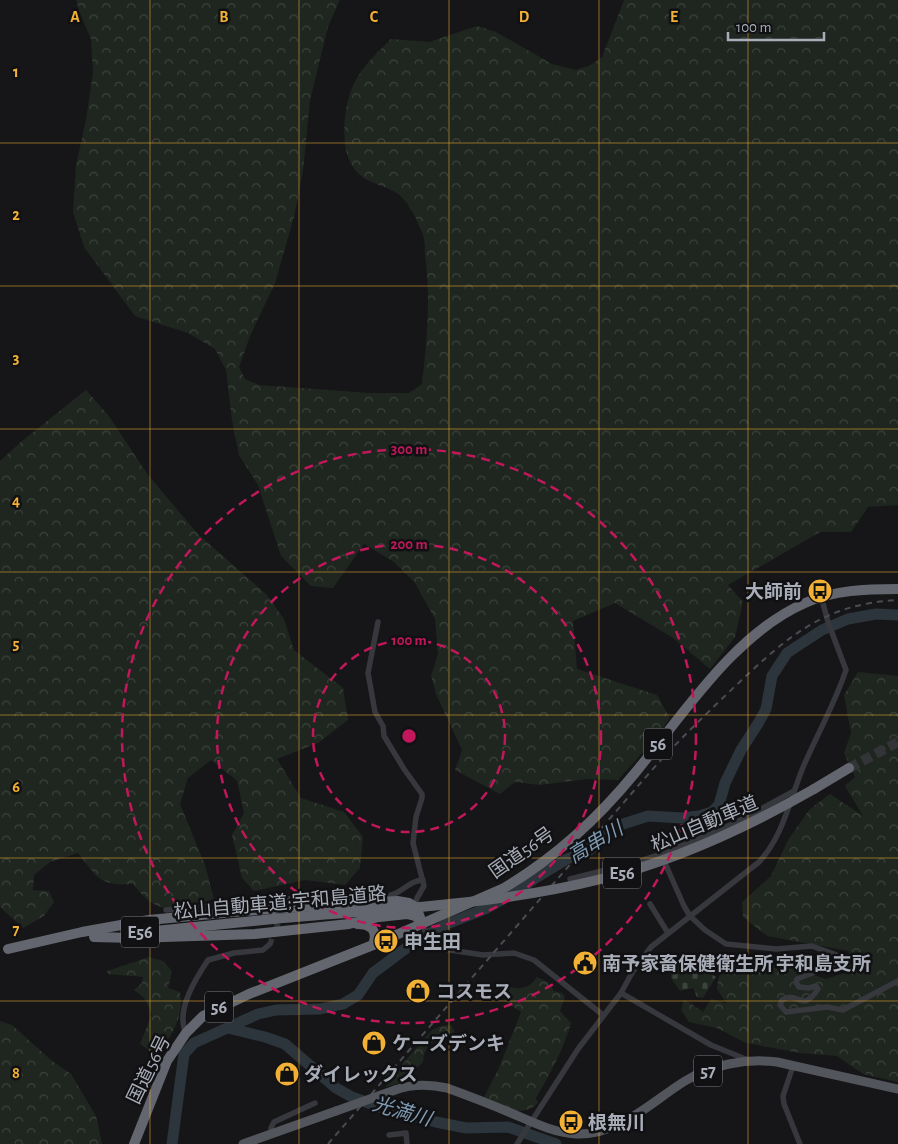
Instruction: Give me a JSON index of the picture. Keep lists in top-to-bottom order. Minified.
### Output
{"streets":{"highway":["56","松山自動車道","国道56号","E56","松山自動車道;宇和島道路"],"main road":["57"]},"crossings":[["松山自動車道","松山自動車道;宇和島道路"]],"water":["高串川","光満川"],"places":{"bus stop":["大師前","申生田","根無川"],"public building":["南予家畜保健衛生所 宇和島支所"],"shop":["コスモス","ケーズデンキ","ダイレックス"]},"scale_bar":"100 m","grid":{"columns":["A","B","C","D","E"],"rows":["1","2","3","4","5","6","7","8"]},"rings":["300 m","200 m","100 m"]}
